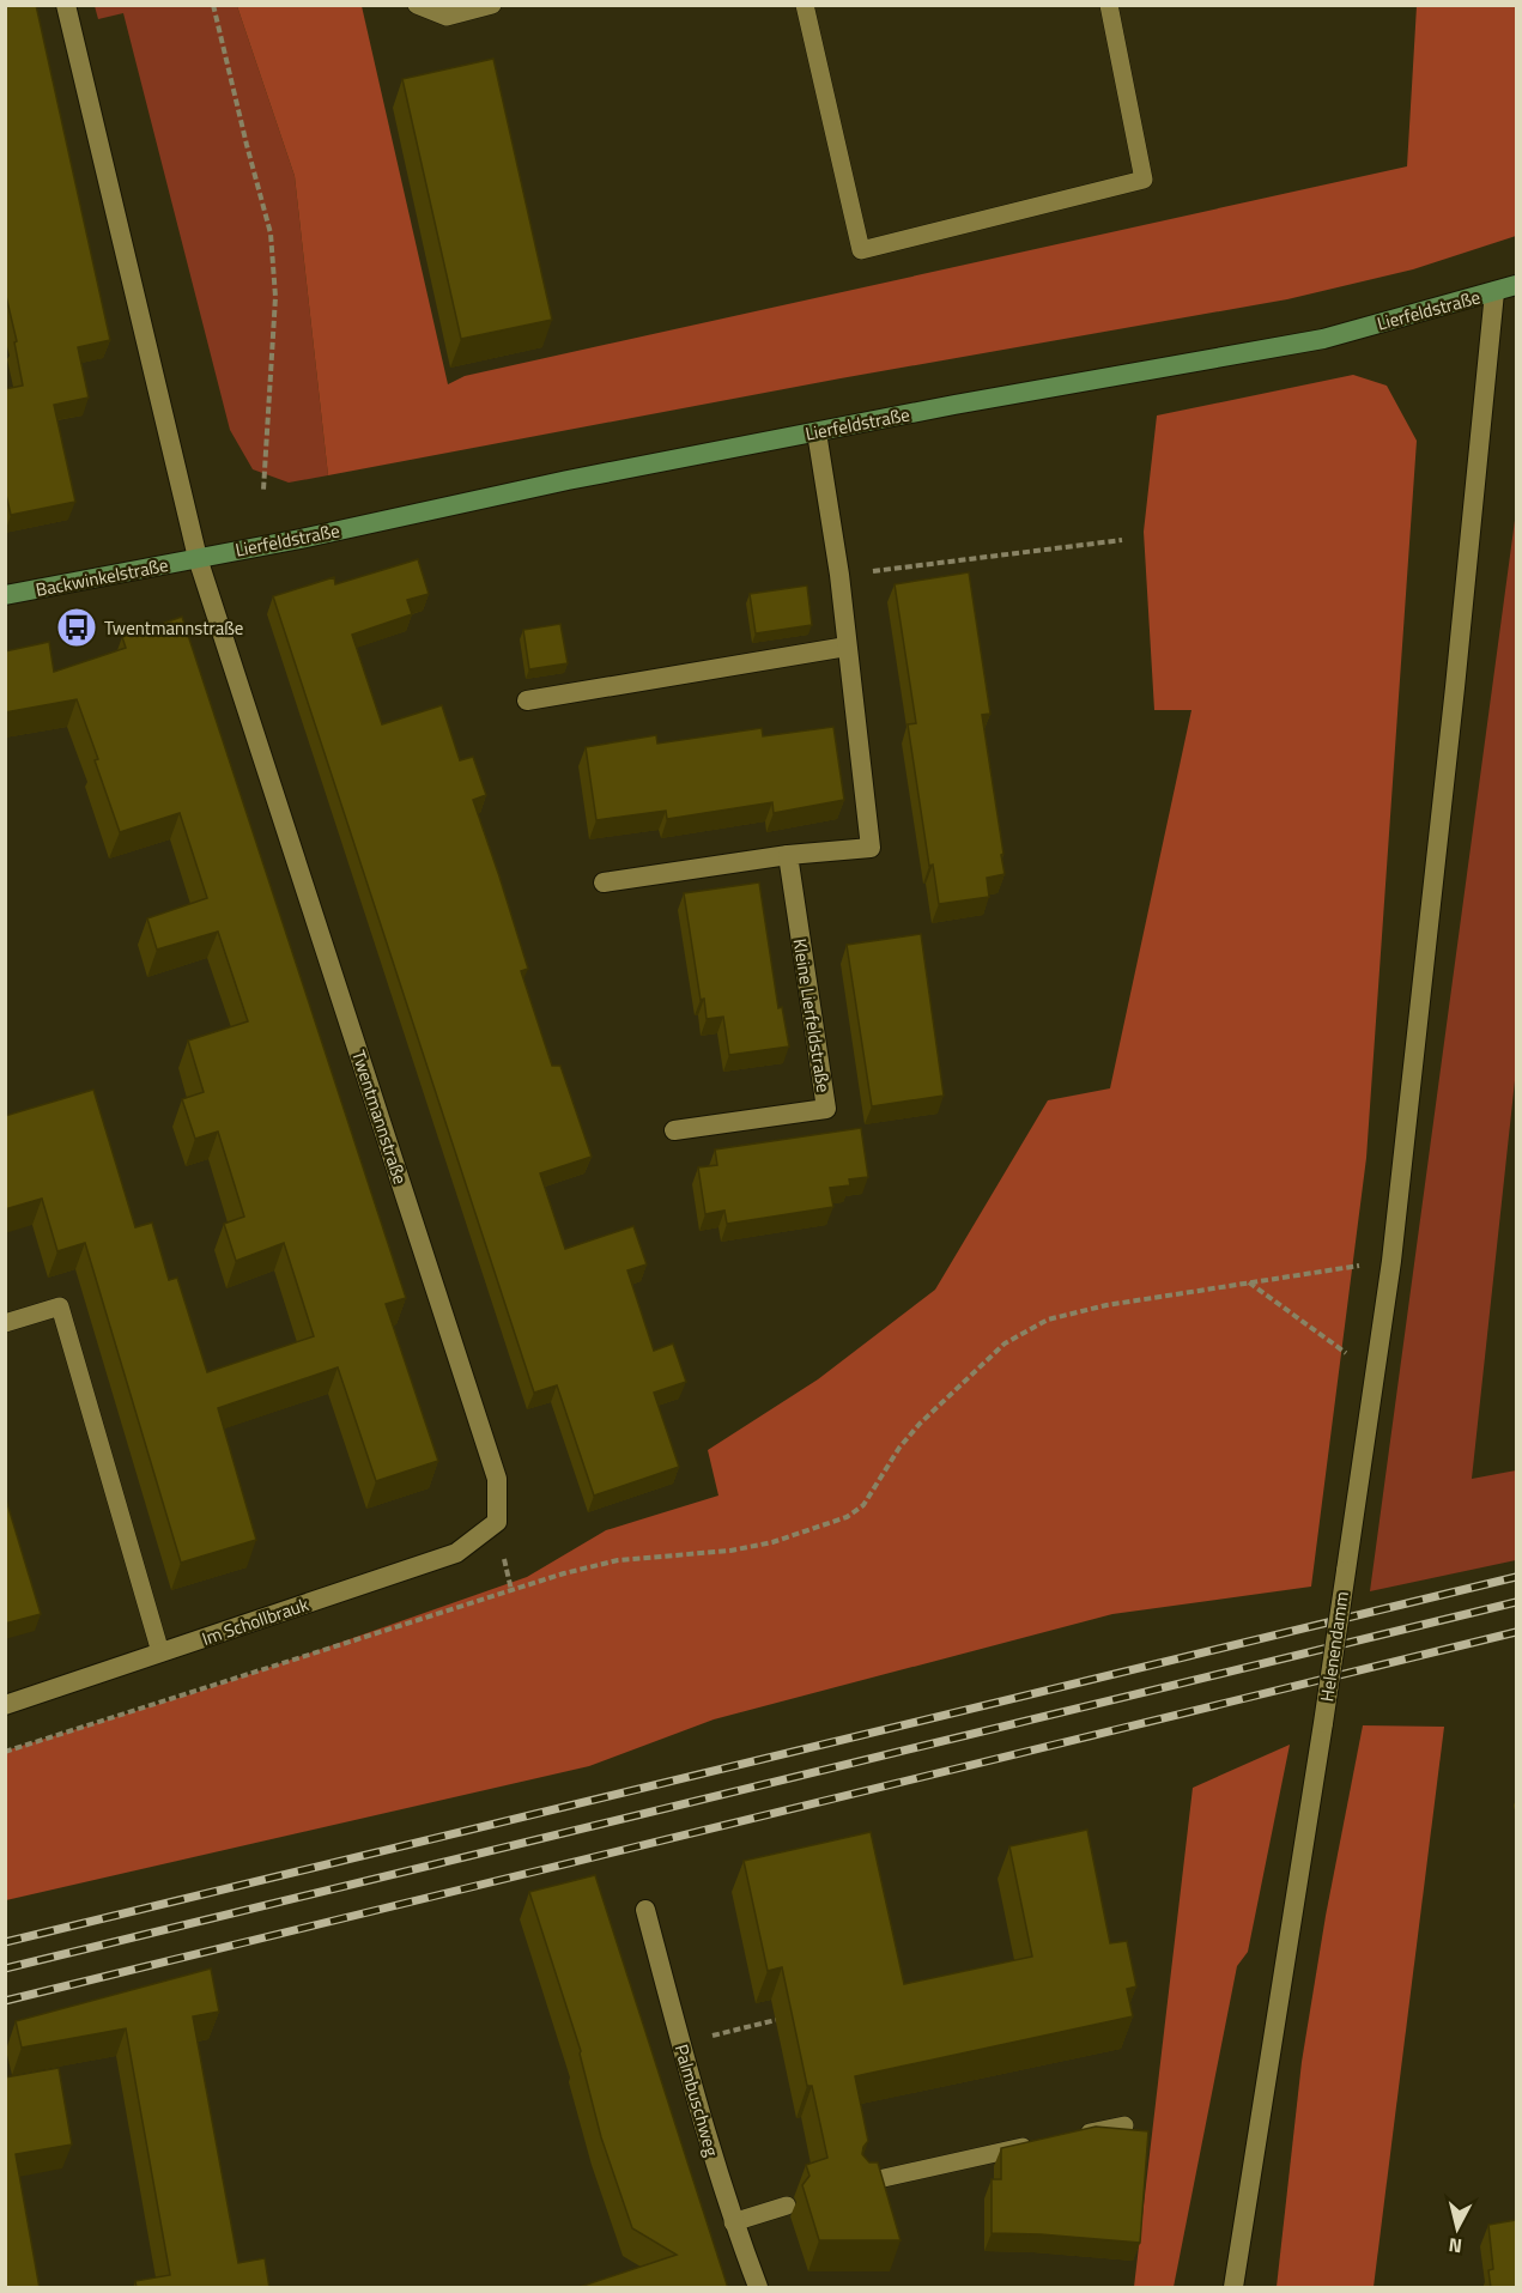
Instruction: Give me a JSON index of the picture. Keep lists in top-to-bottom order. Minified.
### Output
{"streets":{"main road":["Lierfeldstraße","Backwinkelstraße"],"street":["Kleine Lierfeldstraße","Twentmannstraße","Im Schollbrauk","Helenendamm","Palmbuschweg"]},"crossings":[["Lierfeldstraße","Backwinkelstraße"],["Lierfeldstraße","Twentmannstraße"],["Lierfeldstraße","Helenendamm"],["Backwinkelstraße","Twentmannstraße"],["Twentmannstraße","Im Schollbrauk"]],"places":{"bus stop":["Twentmannstraße"]},"north":"bottom"}
